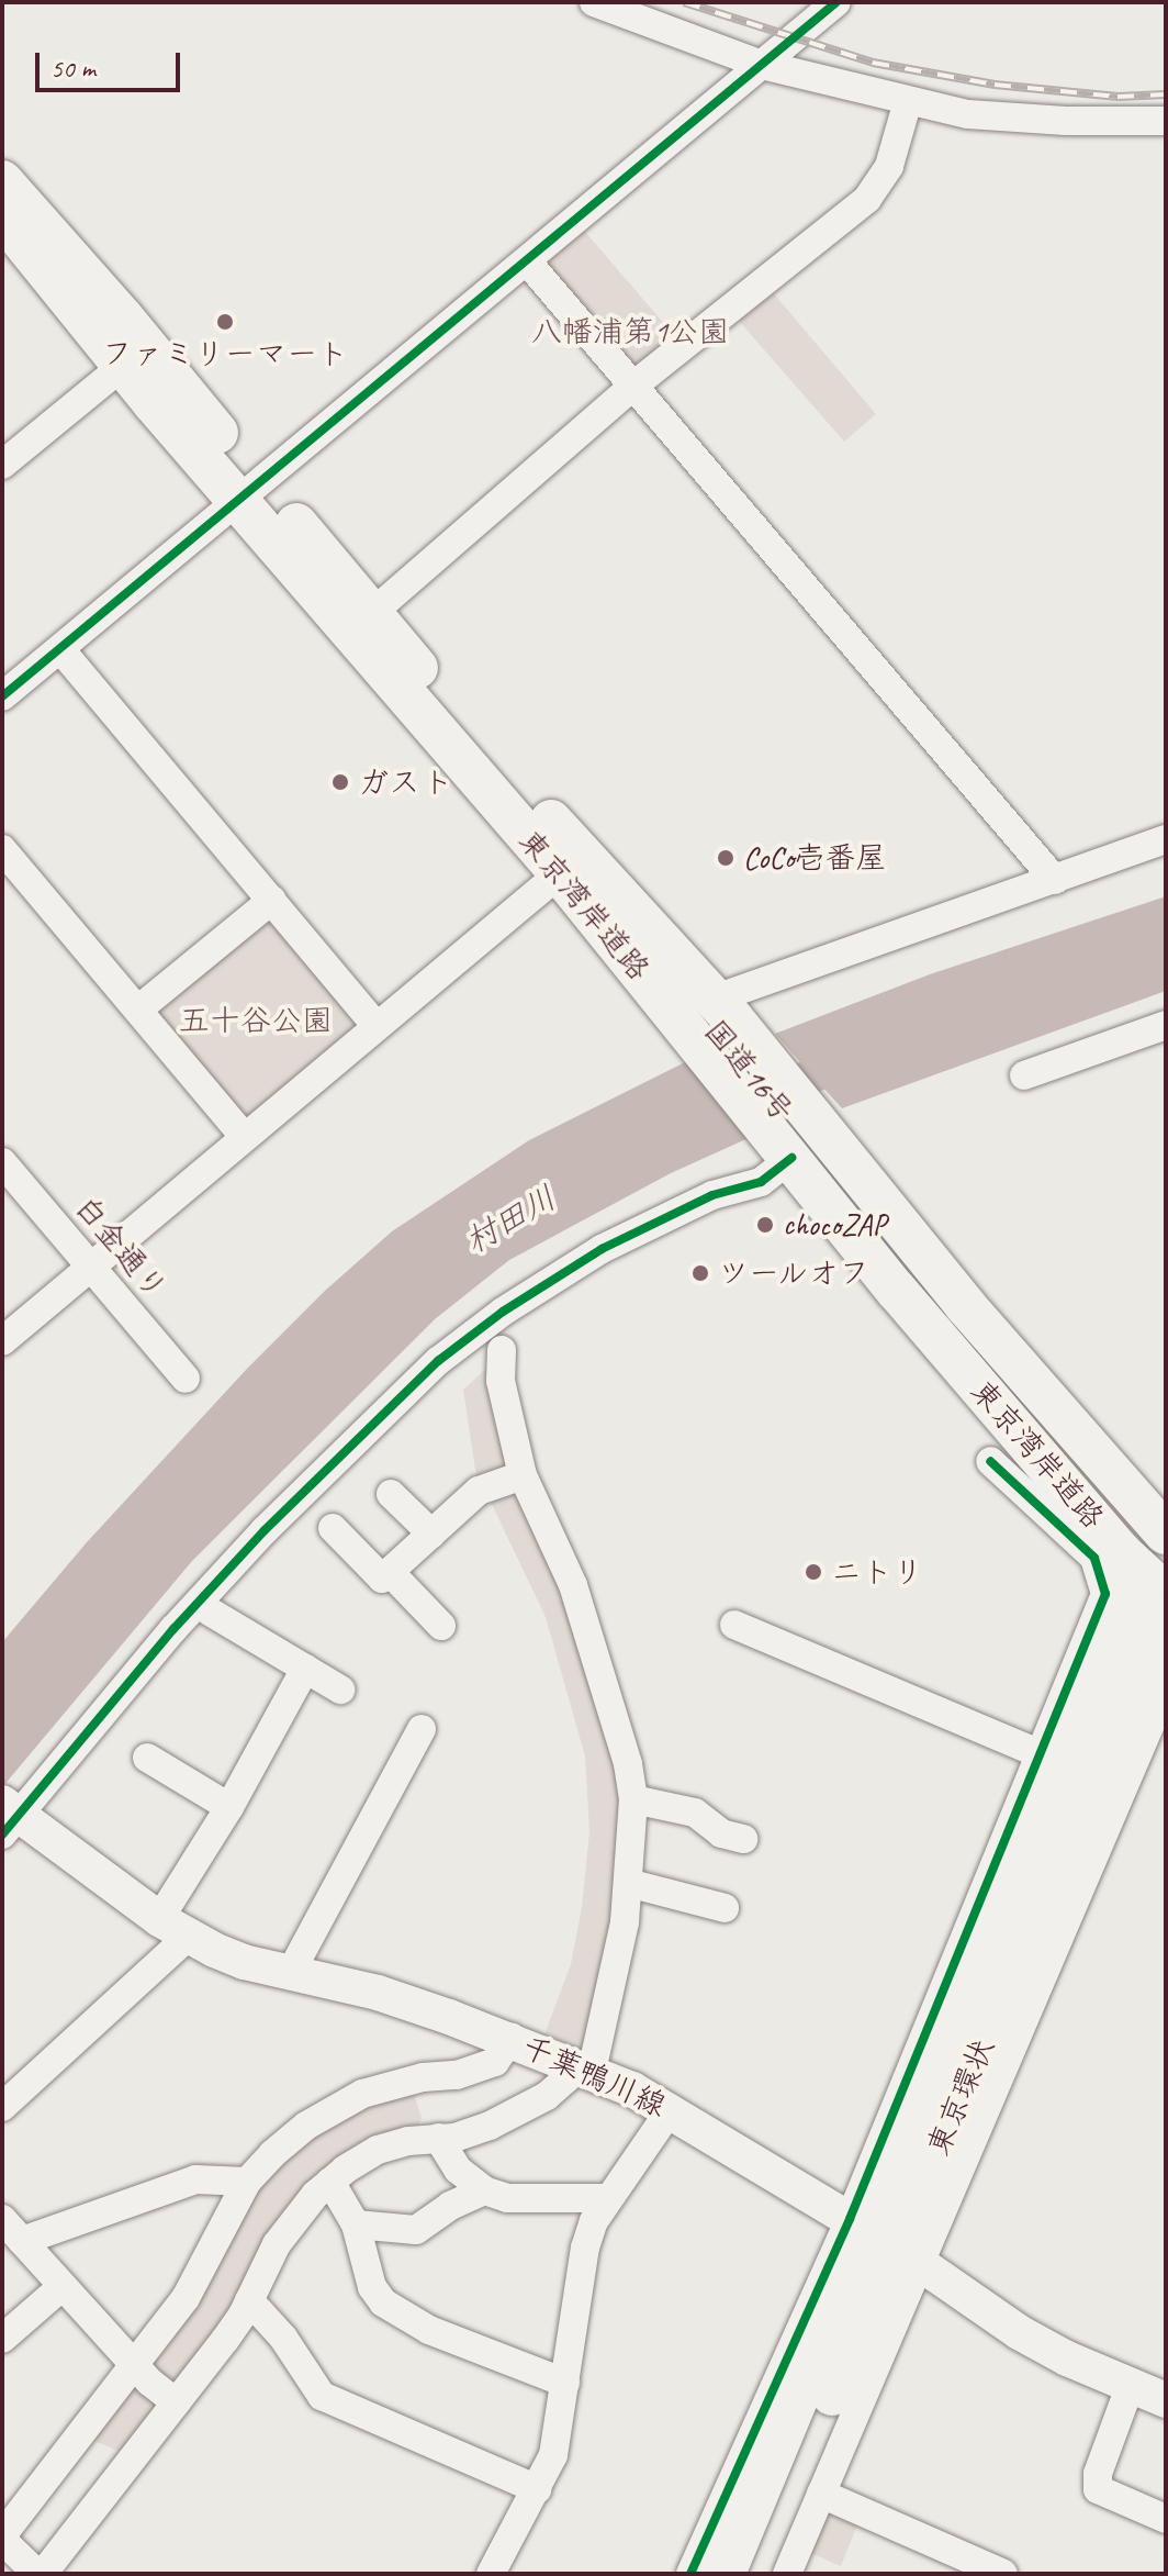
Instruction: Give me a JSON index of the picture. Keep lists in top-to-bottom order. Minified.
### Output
{"streets":{"highway":["東京湾岸道路","国道16号","東京環状"],"main road":["千葉鴨川線"],"street":["白金通り"]},"crossings":[["東京湾岸道路","国道16号"],["東京湾岸道路","東京環状"],["千葉鴨川線","東京環状"]],"water":["村田川"],"parks":["八幡浦第1公園","五十谷公園"],"places":["ファミリーマート","ガスト","CoCo壱番屋","chocoZAP","ツールオフ","ニトリ"],"scale_bar":"50 m"}
